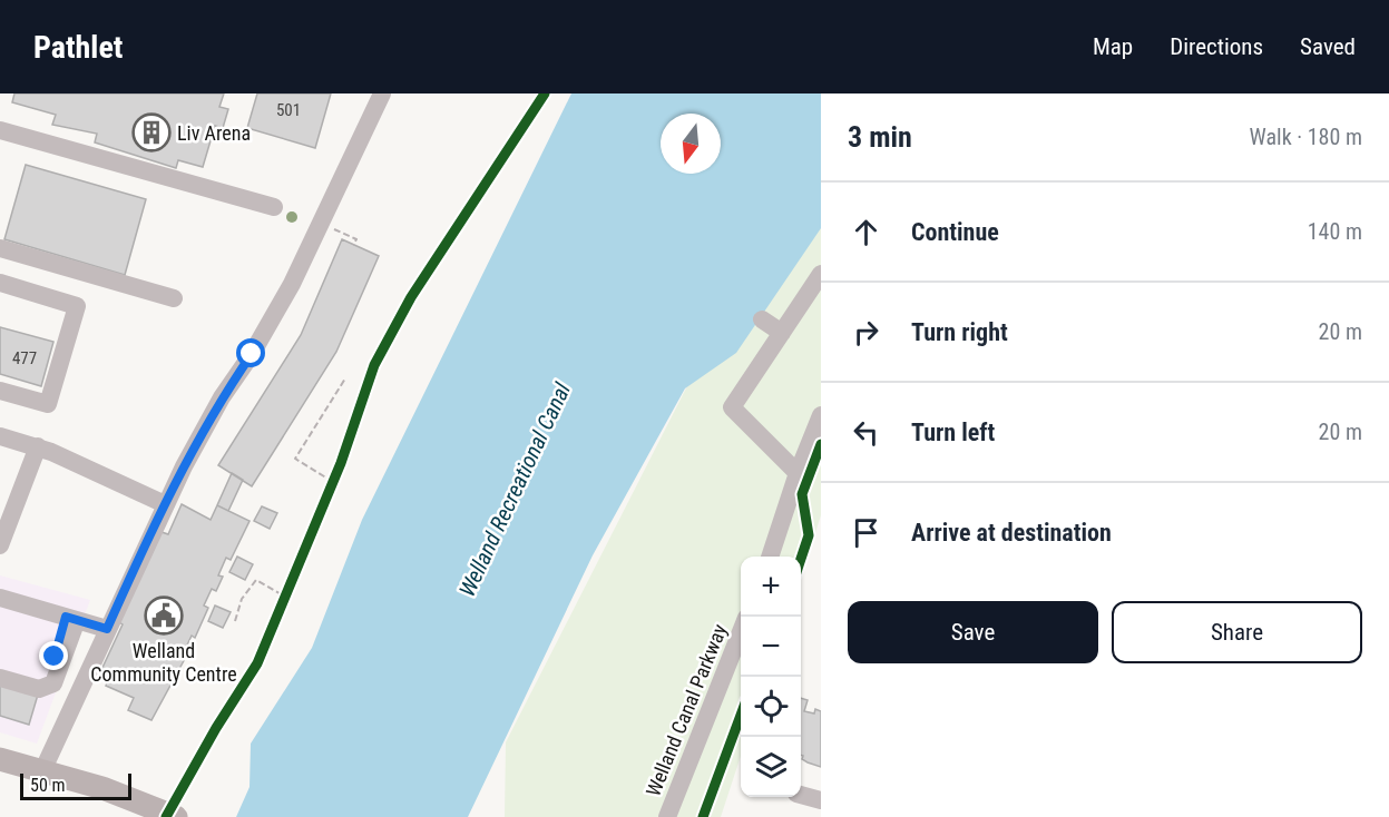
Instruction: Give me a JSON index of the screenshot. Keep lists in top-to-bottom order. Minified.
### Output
{"streets":{"street":["Welland Canal Parkway"]},"water":["Welland Recreational Canal"],"places":{"building":["Liv Arena"],"public building":["Welland Community Centre"]},"house_numbers":["501","477"],"scale_bar":"50 m","north":"bottom","page":{"header":"Pathlet","nav":["Map","Directions","Saved"],"heading":["3 min","Walk · 180 m"],"list":[["Continue","140 m"],["Turn right","20 m"],["Turn left","20 m"],"Arrive at destination"],"map_buttons":["+","−"],"buttons":["Save","Share"],"scale":"50 m"}}
